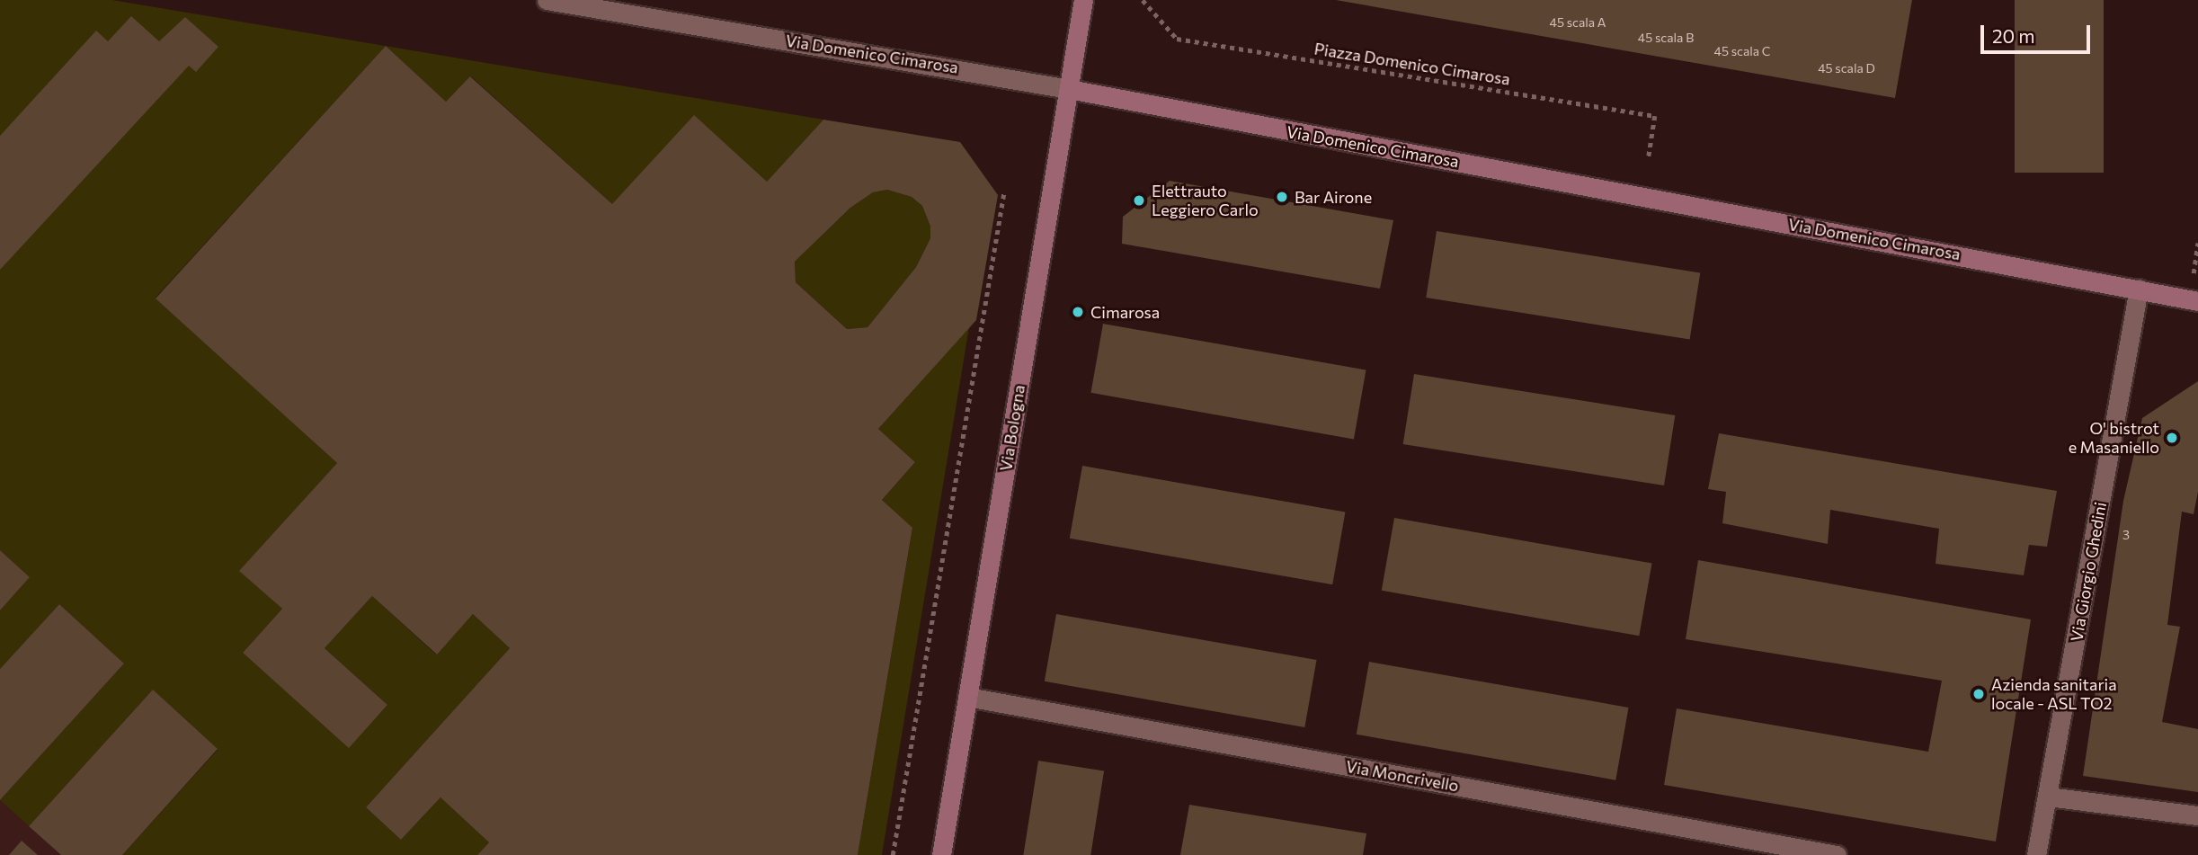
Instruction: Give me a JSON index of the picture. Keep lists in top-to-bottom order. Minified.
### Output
{"streets":{"street":["Via Domenico Cimarosa","Via Bologna","Via Giorgio Ghedini","Via Moncrivello"],"path":["Piazza Domenico Cimarosa"]},"crossings":[["Via Domenico Cimarosa","Via Bologna"],["Via Domenico Cimarosa","Via Giorgio Ghedini"],["Via Bologna","Via Moncrivello"]],"places":["Bar Airone","Elettrauto Leggiero Carlo","Cimarosa","O' bistrot e Masaniello","Azienda sanitaria locale - ASL TO2"],"house_numbers":["45 scala A","45 scala B","45 scala C","45 scala D","3"],"scale_bar":"20 m"}
